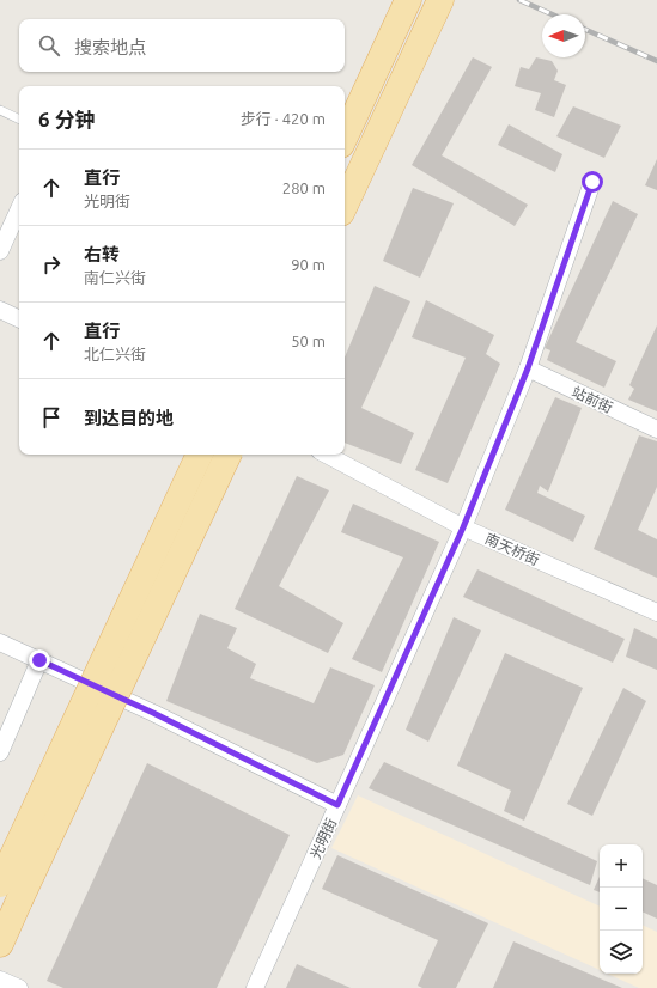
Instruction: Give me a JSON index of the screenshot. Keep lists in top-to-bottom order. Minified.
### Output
{"streets":{"street":["站前街","南天桥街","光明街"]},"crossings":[["站前街","光明街"],["南天桥街","光明街"]],"north":"left","page":{"search":"搜索地点","heading":["6 分钟","步行 · 420 m"],"list":[["直行","光明街","280 m"],["右转","南仁兴街","90 m"],["直行","北仁兴街","50 m"],"到达目的地"],"map_buttons":["+","−"]}}
